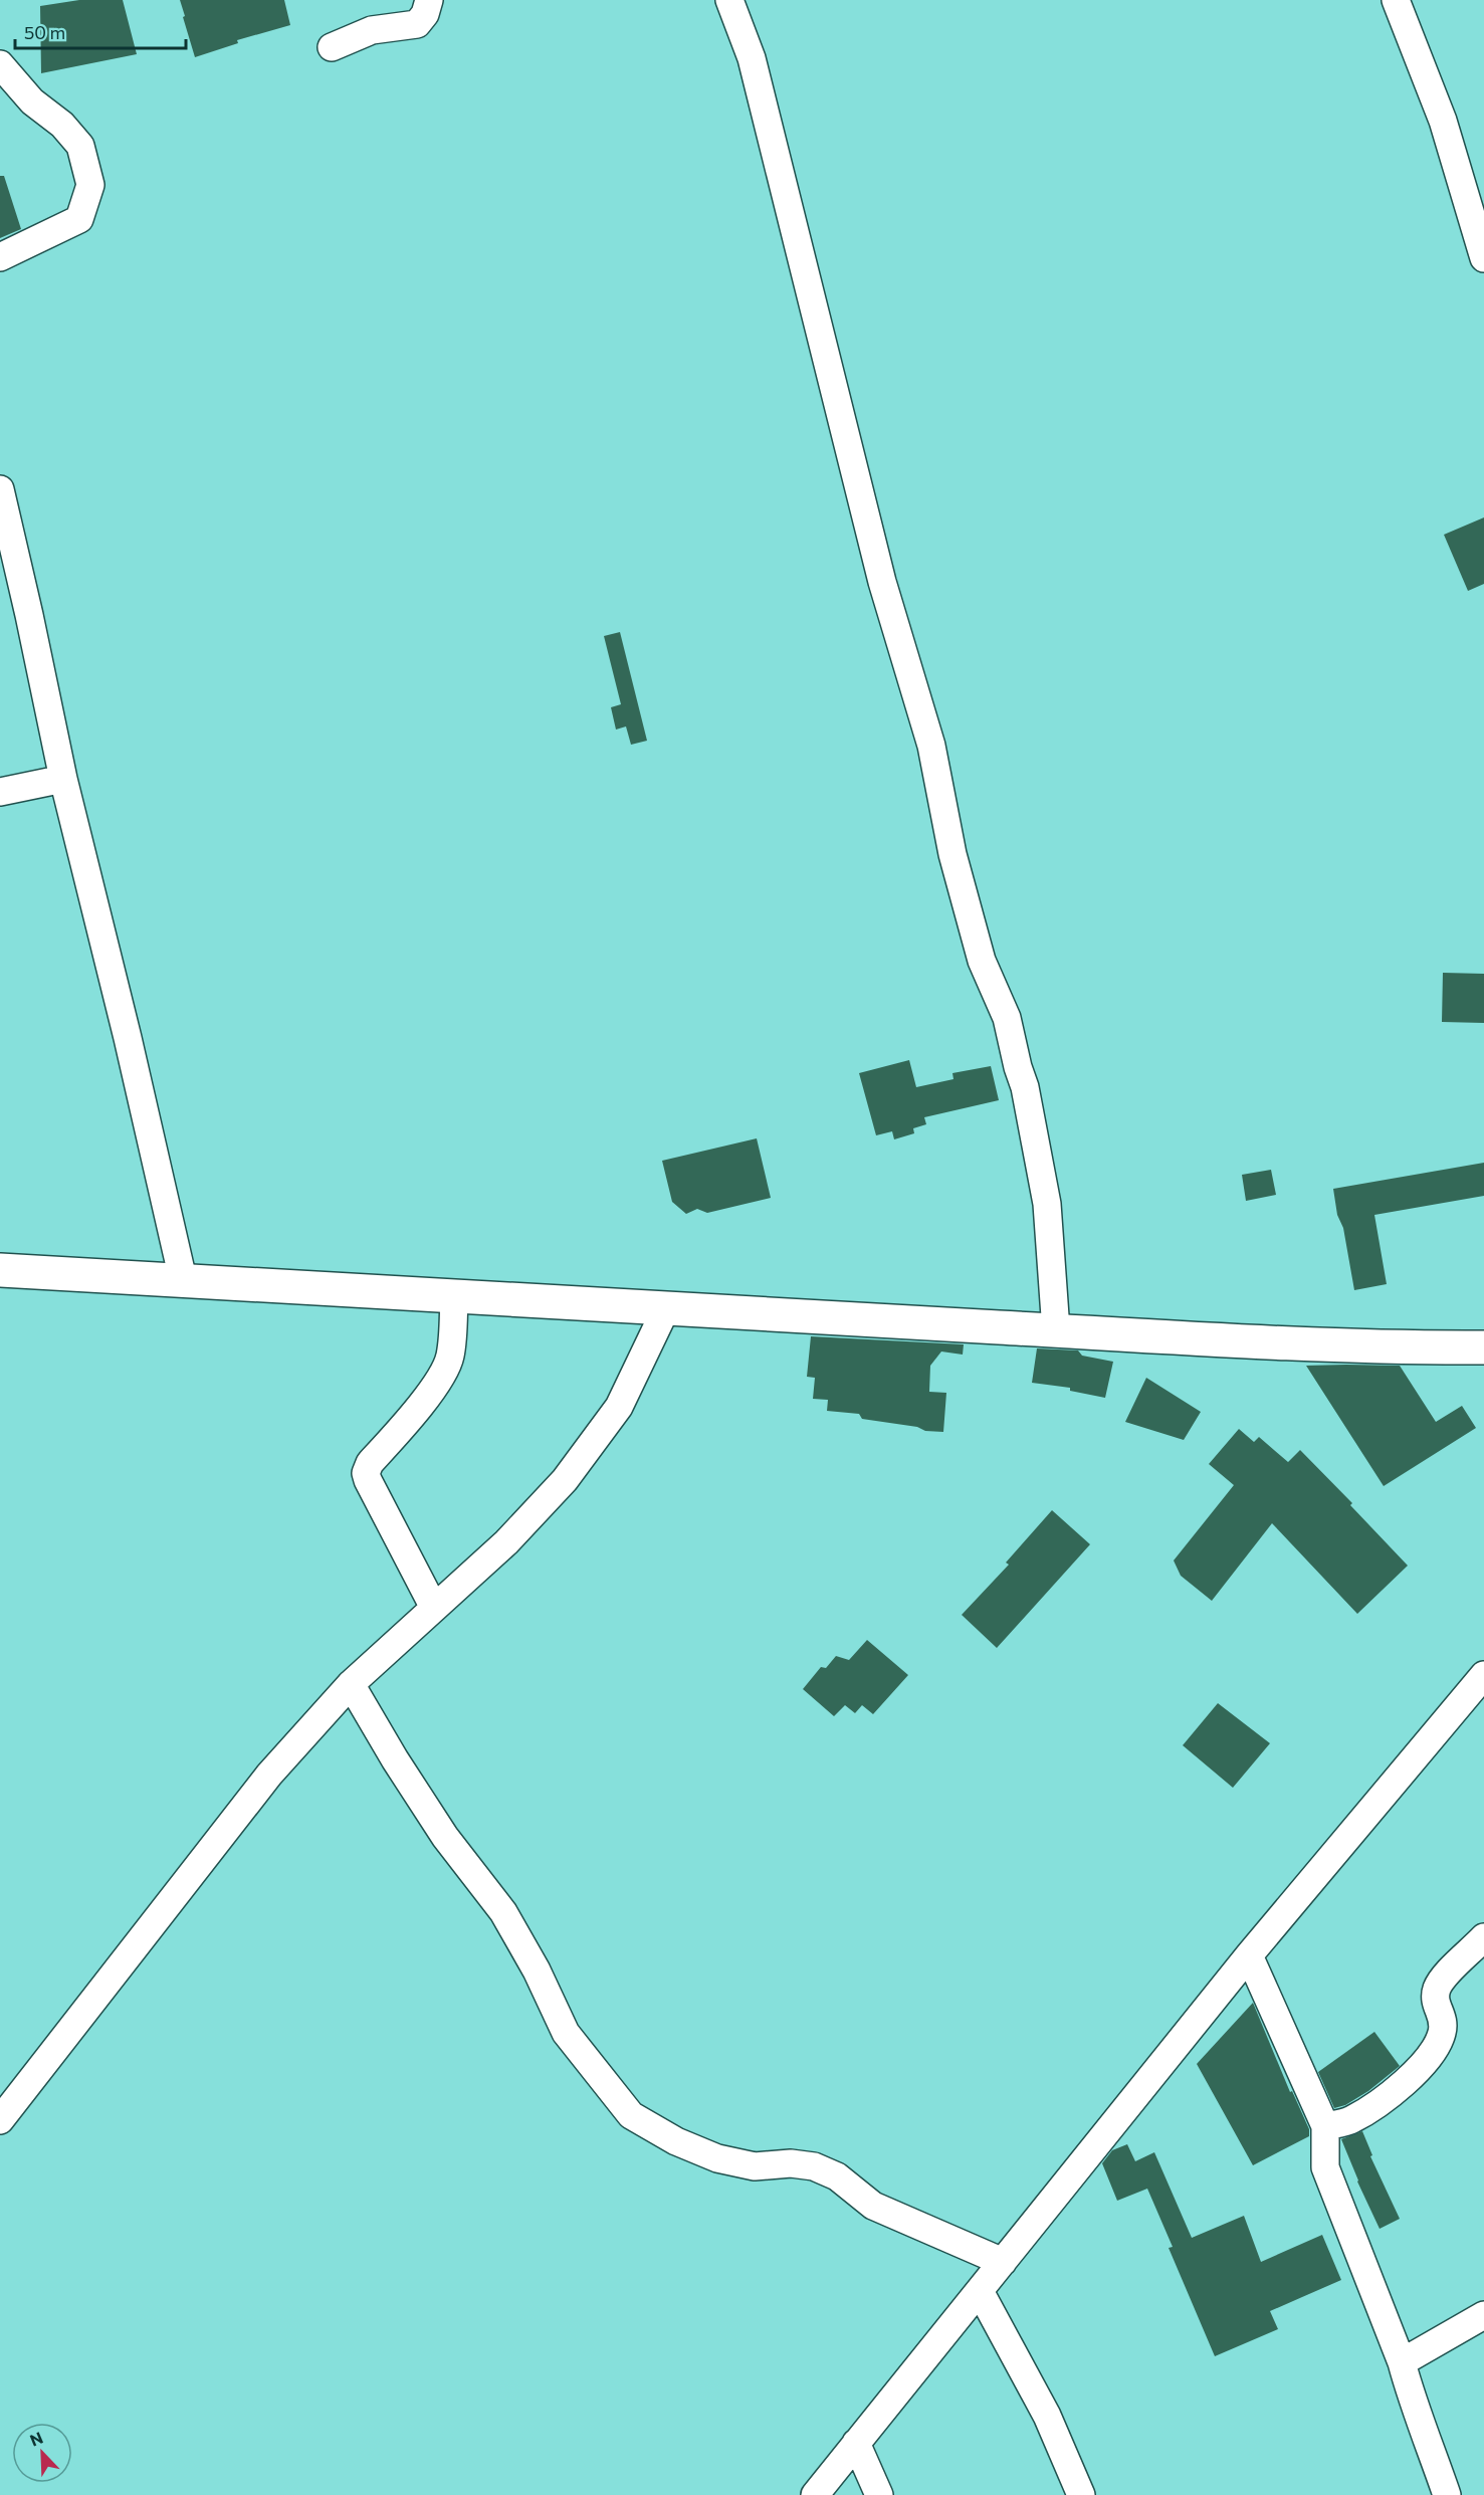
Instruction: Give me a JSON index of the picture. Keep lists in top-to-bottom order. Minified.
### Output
{"scale_bar":"50 m","north":"top left"}
